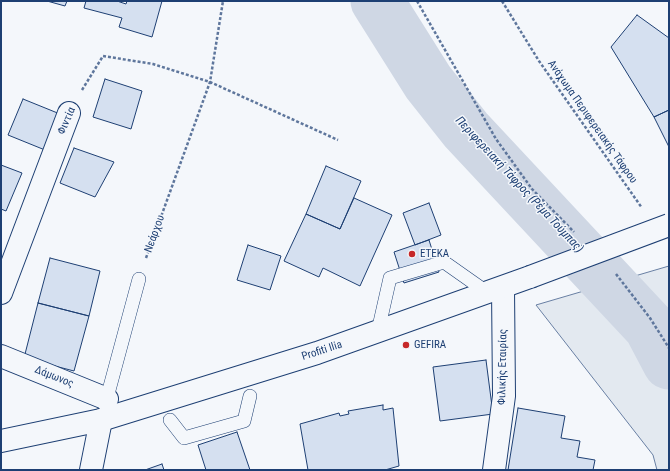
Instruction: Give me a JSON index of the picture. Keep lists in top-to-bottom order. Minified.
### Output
{"streets":{"main road":["Φιντία","Profiti Ilia","Φιλικής Εταιρίας","Δάμωνος"],"path":["Ανάχωμα Περιφερειακής Τάφρου","Νεάρχου"]},"crossings":[["Φιντία","Νεάρχου"],["Ανάχωμα Περιφερειακής Τάφρου","Profiti Ilia"],["Profiti Ilia","Φιλικής Εταιρίας"]],"water":["Περιφερειακή Τάφρος (Ρέμα Τούμπας)"],"places":["ΕΤΕΚΑ","GEFIRA"]}
